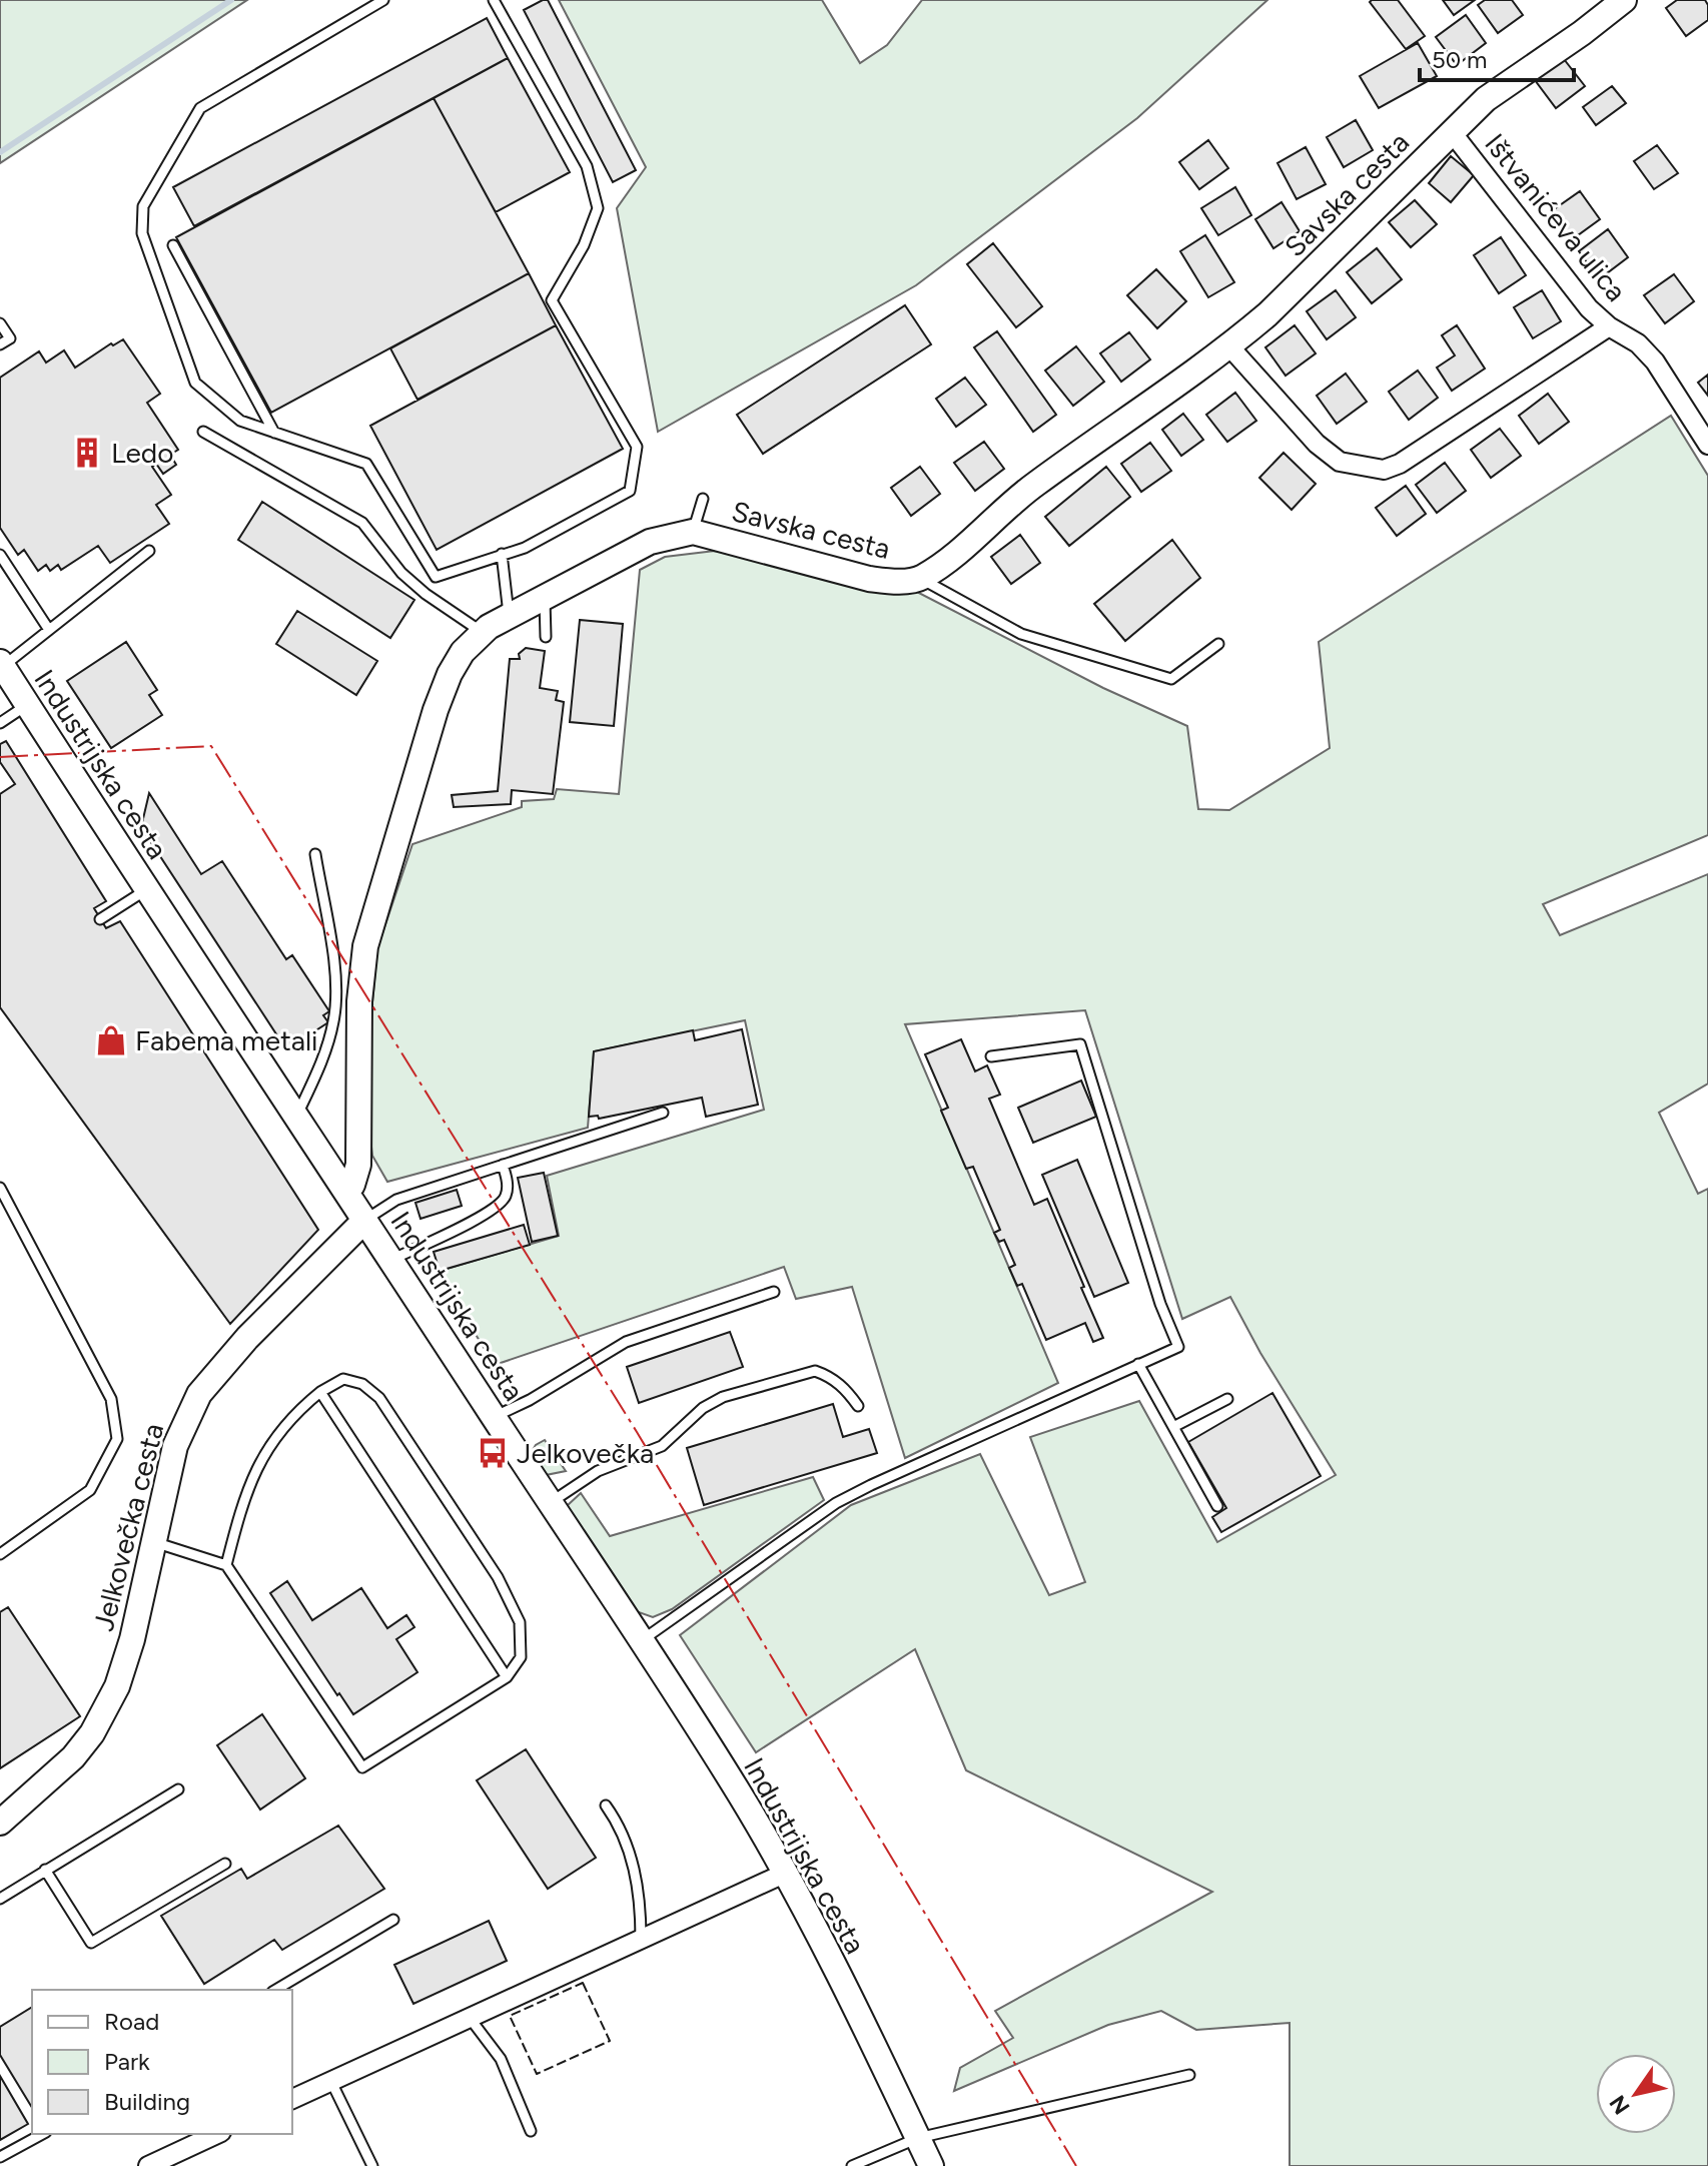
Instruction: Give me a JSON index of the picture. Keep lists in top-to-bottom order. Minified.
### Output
{"streets":{"street":["Savska cesta","Ištvanićeva ulica","Industrijska cesta","Jelkovečka cesta"]},"crossings":[["Savska cesta","Ištvanićeva ulica"],["Savska cesta","Industrijska cesta"],["Industrijska cesta","Jelkovečka cesta"]],"places":{"building":["Ledo"],"shop":["Fabema metali"],"bus stop":["Jelkovečka"]},"legend":["Road","Park","Building"],"scale_bar":"50 m","north":"bottom left"}
